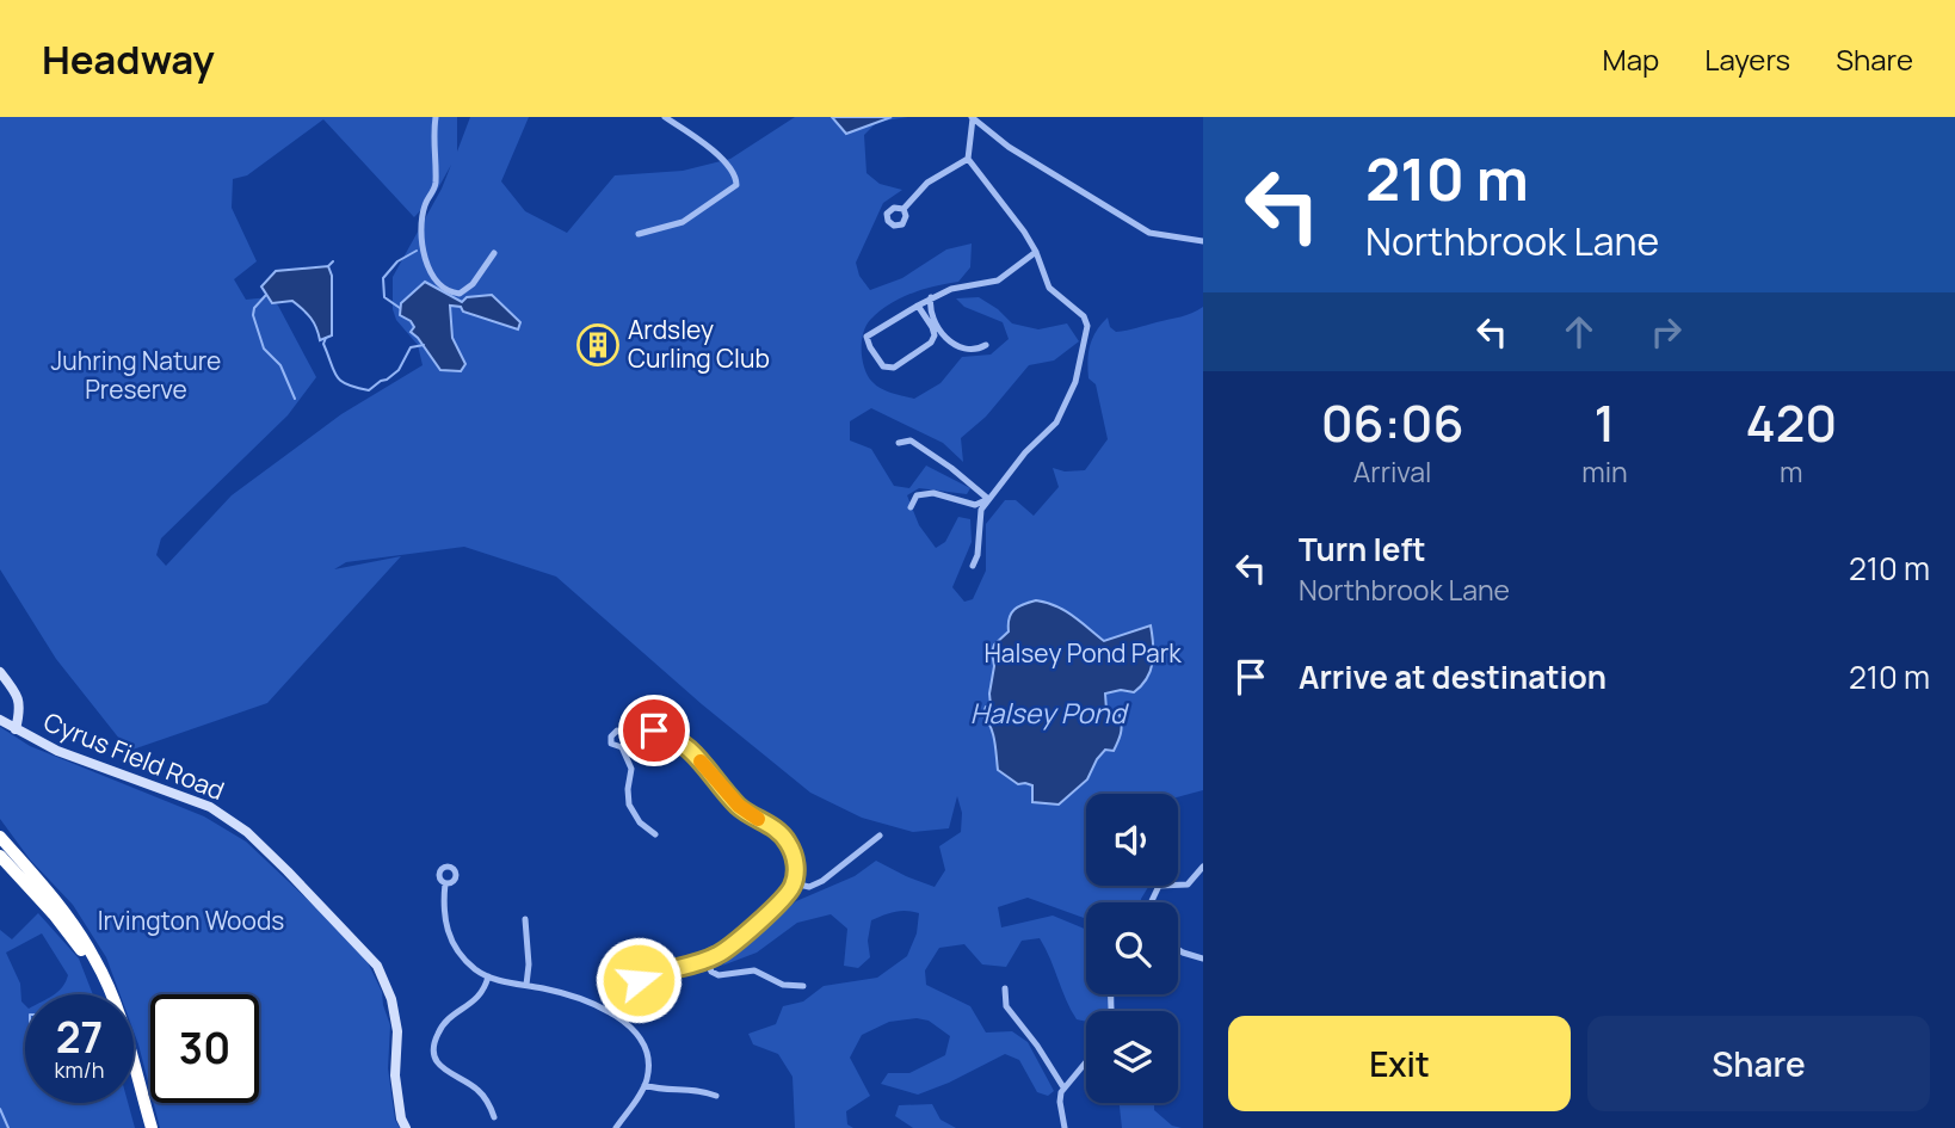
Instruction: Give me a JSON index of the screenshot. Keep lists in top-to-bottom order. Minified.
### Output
{"streets":{"street":["Cyrus Field Road"]},"water":["Halsey Pond"],"parks":["Juhring Nature Preserve","Halsey Pond Park","Irvington Woods"],"places":{"building":["Ardsley Curling Club"]},"page":{"header":"Headway","nav":["Map","Layers","Share"],"turn":["210 m","Northbrook Lane"],"eta":["06:06","Arrival","1","min","420","m"],"list":[{"name":"Turn left","note":"Northbrook Lane","value":"210 m"},{"name":"Arrive at destination","value":"210 m"}],"speed":"27 km/h","limit":"30","buttons":["Exit","Share"]}}
